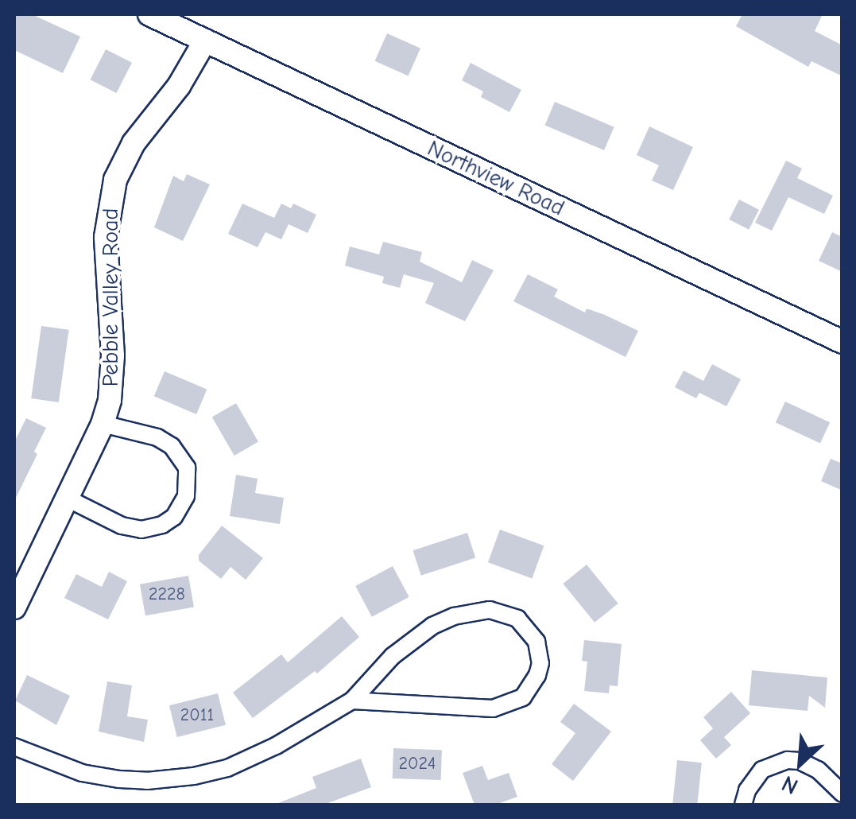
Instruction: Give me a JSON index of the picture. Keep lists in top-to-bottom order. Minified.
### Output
{"streets":{"street":["Northview Road","Pebble Valley Road"]},"crossings":[["Northview Road","Pebble Valley Road"]],"house_numbers":["2228","2011","2024"],"north":"bottom left"}
